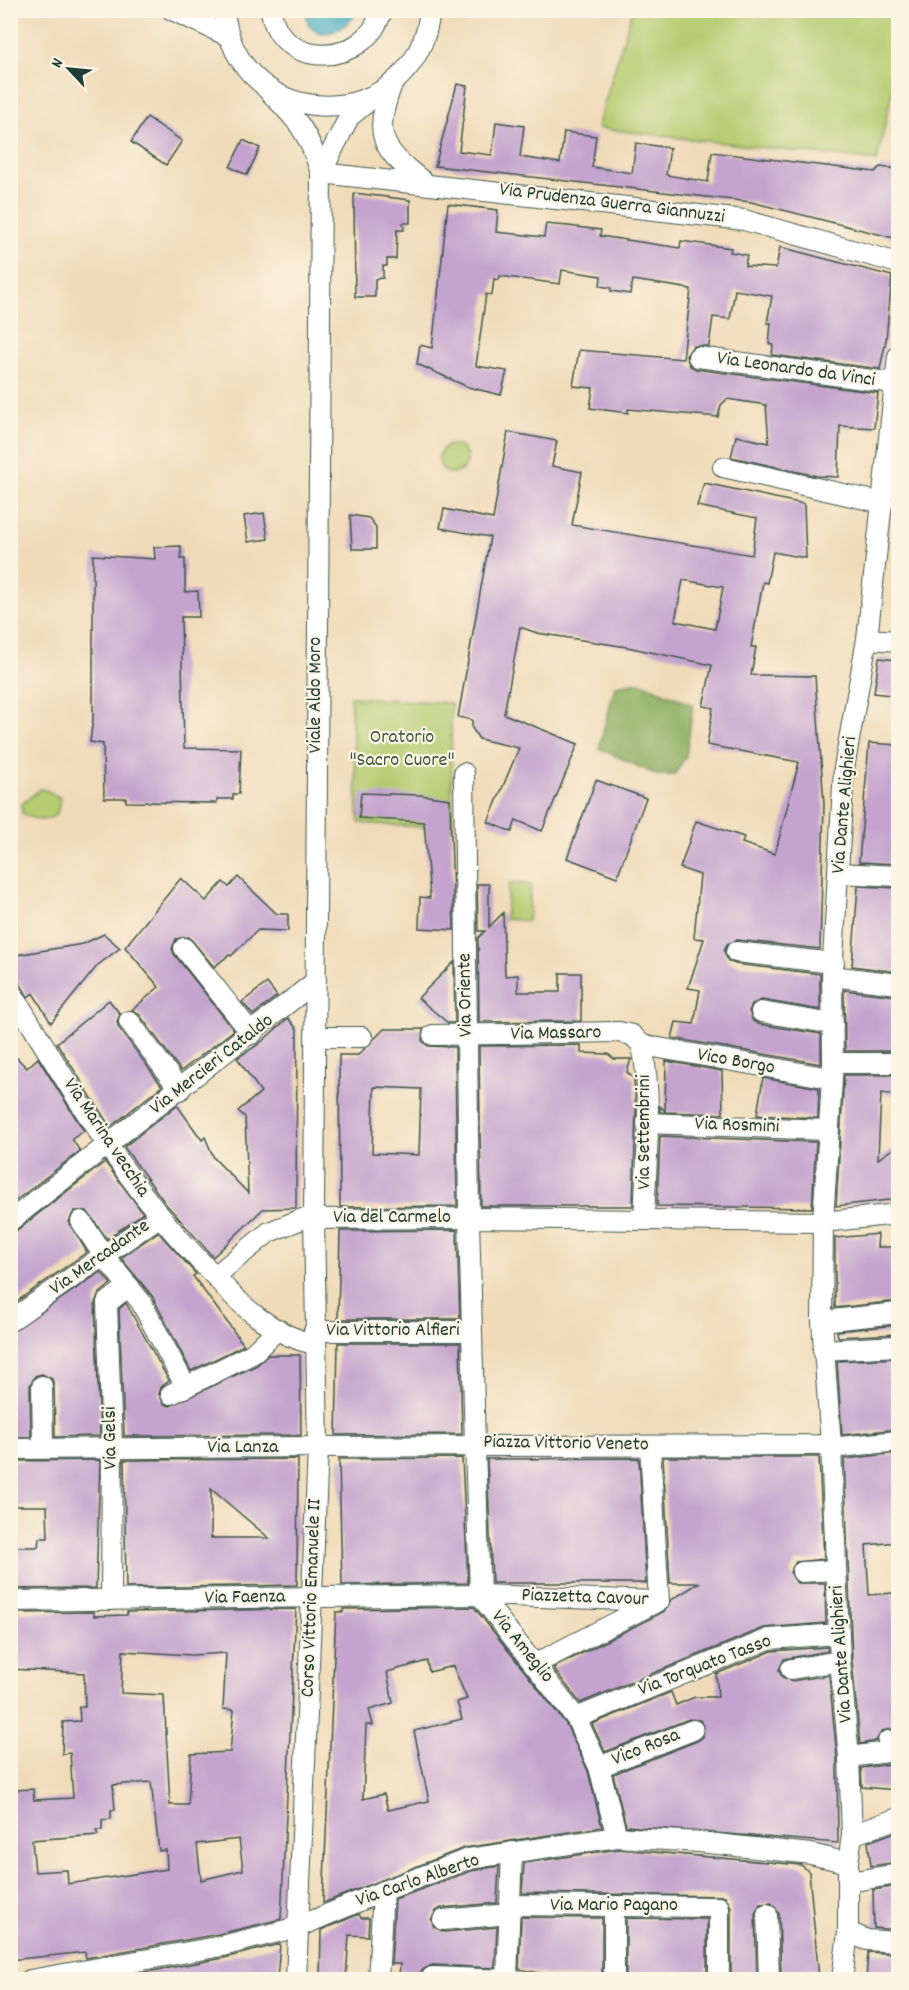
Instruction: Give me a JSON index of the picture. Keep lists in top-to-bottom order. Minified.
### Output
{"streets":{"street":["Via Prudenza Guerra Giannuzzi","Via Leonardo da Vinci","Viale Aldo Moro","Via Dante Alighieri","Via Oriente","Via Massaro","Vico Borgo","Via Mercieri Cataldo","Via Rosmini","Via Settembrini","Via Marina vecchia","Via del Carmelo","Via Mercadante","Via Vittorio Alfieri","Via Gelsi","Piazza Vittorio Veneto","Via Lanza","Via Faenza","Corso Vittorio Emanuele II","Piazzetta Cavour","Via Ameglio","Via Torquato Tasso","Vico Rosa","Via Carlo Alberto","Via Mario Pagano"]},"crossings":[["Via Prudenza Guerra Giannuzzi","Viale Aldo Moro"],["Via Leonardo da Vinci","Via Dante Alighieri"],["Viale Aldo Moro","Via Mercieri Cataldo"],["Viale Aldo Moro","Via del Carmelo"],["Viale Aldo Moro","Corso Vittorio Emanuele II"],["Via Dante Alighieri","Vico Borgo"],["Via Dante Alighieri","Via Rosmini"],["Via Dante Alighieri","Piazza Vittorio Veneto"],["Via Dante Alighieri","Via Torquato Tasso"],["Via Dante Alighieri","Via Carlo Alberto"],["Via Oriente","Via Massaro"],["Via Oriente","Via del Carmelo"],["Via Oriente","Piazza Vittorio Veneto"],["Via Massaro","Vico Borgo"],["Via Massaro","Via Settembrini"],["Vico Borgo","Via Settembrini"],["Via Mercieri Cataldo","Via Marina vecchia"],["Via Rosmini","Via Settembrini"],["Via Marina vecchia","Via del Carmelo"],["Via Marina vecchia","Via Mercadante"],["Via Marina vecchia","Via Vittorio Alfieri"],["Via Marina vecchia","Corso Vittorio Emanuele II"],["Via del Carmelo","Piazza Vittorio Veneto"],["Via del Carmelo","Corso Vittorio Emanuele II"],["Via Vittorio Alfieri","Piazza Vittorio Veneto"],["Via Vittorio Alfieri","Corso Vittorio Emanuele II"],["Via Gelsi","Via Lanza"],["Via Gelsi","Via Faenza"],["Piazza Vittorio Veneto","Via Lanza"],["Piazza Vittorio Veneto","Via Ameglio"],["Via Lanza","Corso Vittorio Emanuele II"],["Via Lanza","Via Ameglio"],["Via Faenza","Corso Vittorio Emanuele II"],["Via Faenza","Piazzetta Cavour"],["Via Faenza","Via Ameglio"],["Corso Vittorio Emanuele II","Via Carlo Alberto"],["Piazzetta Cavour","Via Ameglio"],["Via Ameglio","Via Torquato Tasso"],["Via Ameglio","Vico Rosa"],["Via Ameglio","Via Carlo Alberto"]],"parks":["Oratorio \"Sacro Cuore\""],"north":"top left"}
